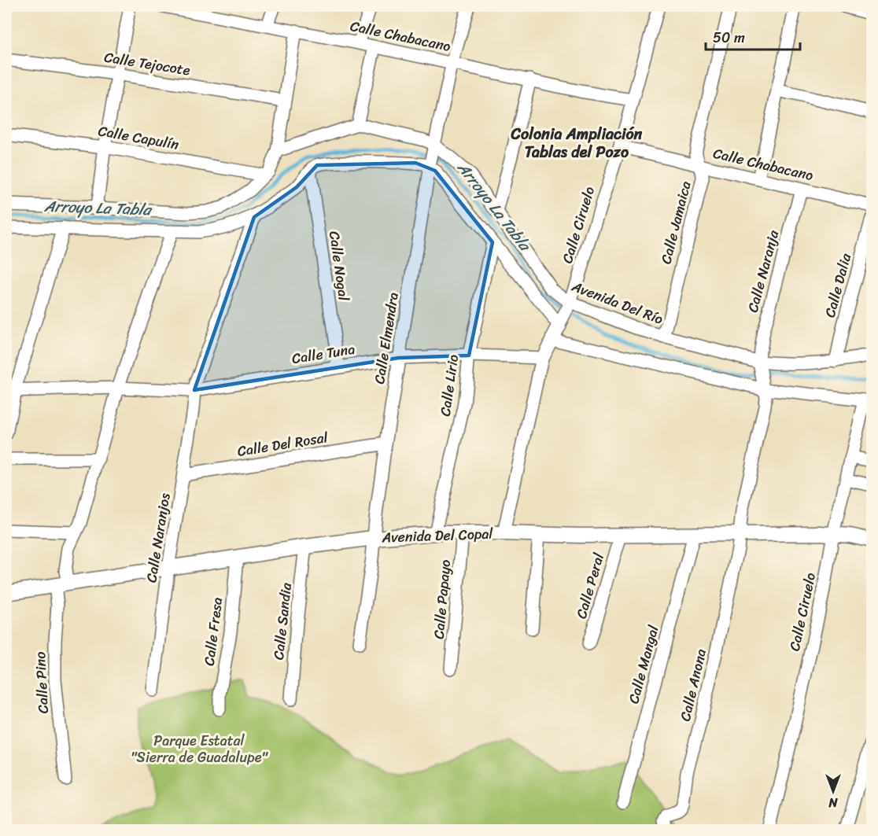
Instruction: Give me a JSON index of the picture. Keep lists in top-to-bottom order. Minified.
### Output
{"streets":{"street":["Calle Chabacano","Calle Tejocote","Calle Capulín","Calle Jamaica","Calle Ciruelo","Calle Nogal","Calle Naranja","Calle Dalia","Avenida Del Río","Calle Elmendra","Calle Tuna","Calle Lirio","Calle Del Rosal","Avenida Del Copal","Calle Naranjos","Calle Peral","Calle Papayo","Calle Sandia","Calle Fresa","Calle Mangal","Calle Pino","Calle Anona"]},"crossings":[["Calle Chabacano","Calle Jamaica"],["Calle Chabacano","Calle Ciruelo"],["Calle Chabacano","Calle Naranja"],["Calle Chabacano","Calle Elmendra"],["Calle Jamaica","Avenida Del Río"],["Calle Ciruelo","Avenida Del Río"],["Calle Ciruelo","Calle Tuna"],["Calle Ciruelo","Avenida Del Copal"],["Calle Nogal","Calle Tuna"],["Calle Naranja","Avenida Del Río"],["Calle Dalia","Avenida Del Río"],["Avenida Del Río","Calle Elmendra"],["Calle Elmendra","Calle Tuna"],["Calle Elmendra","Calle Del Rosal"],["Calle Elmendra","Avenida Del Copal"],["Calle Tuna","Calle Lirio"],["Calle Tuna","Calle Naranjos"],["Calle Lirio","Avenida Del Copal"],["Calle Del Rosal","Calle Naranjos"],["Avenida Del Copal","Calle Naranjos"],["Avenida Del Copal","Calle Peral"],["Avenida Del Copal","Calle Papayo"],["Avenida Del Copal","Calle Sandia"],["Avenida Del Copal","Calle Fresa"],["Avenida Del Copal","Calle Mangal"],["Avenida Del Copal","Calle Pino"],["Avenida Del Copal","Calle Anona"]],"districts":["Colonia Ampliación Tablas del Pozo"],"water":["Arroyo La Tabla"],"parks":["Parque Estatal \"Sierra de Guadalupe\""],"scale_bar":"50 m","north":"bottom"}
